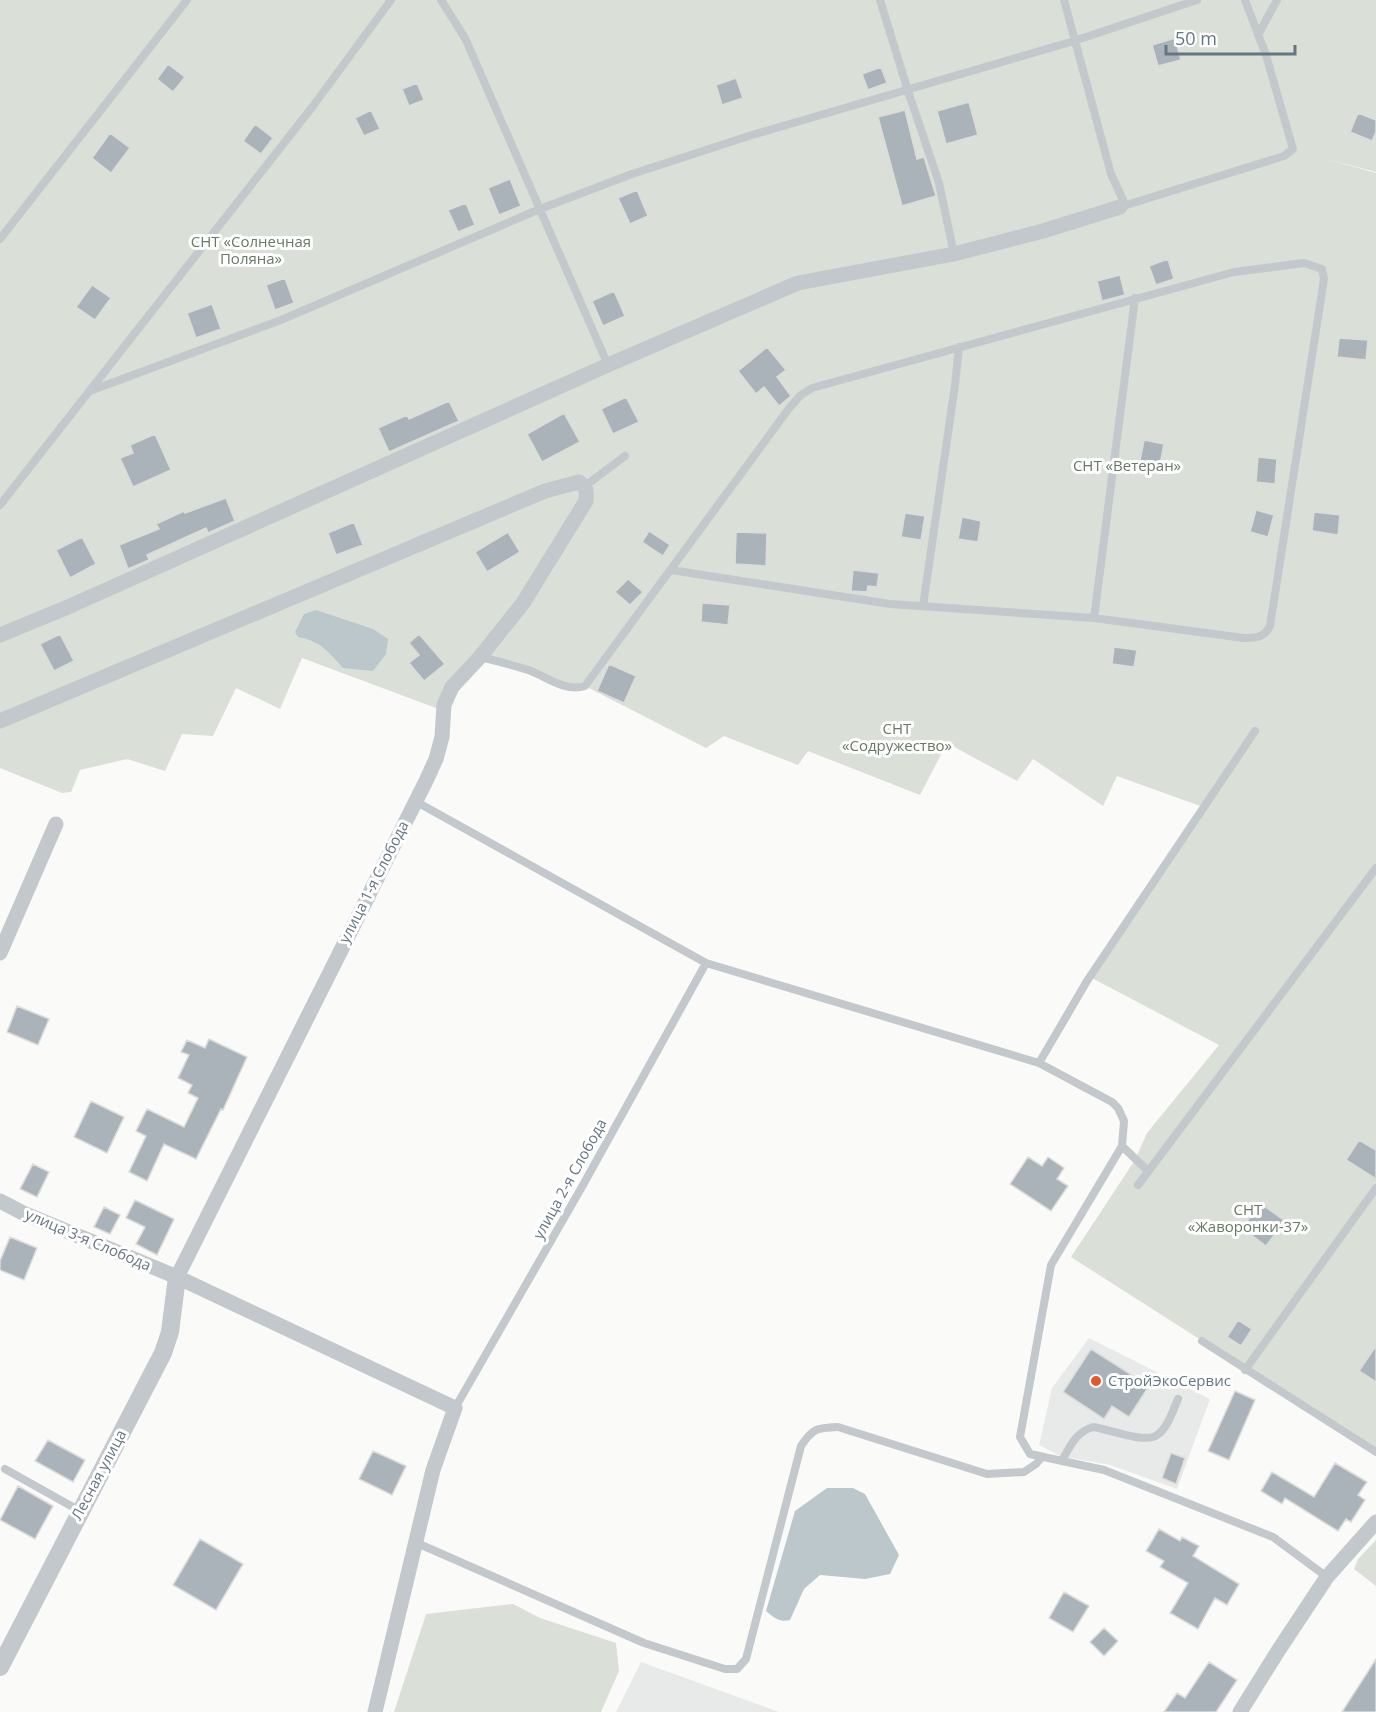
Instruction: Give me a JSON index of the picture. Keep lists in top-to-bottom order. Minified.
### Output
{"streets":{"street":["улица 1-я Слобода","улица 3-я Слобода","Лесная улица"],"lane":["улица 2-я Слобода"]},"crossings":[["улица 1-я Слобода","улица 3-я Слобода"],["улица 1-я Слобода","Лесная улица"],["улица 2-я Слобода","улица 3-я Слобода"],["улица 3-я Слобода","Лесная улица"]],"parks":["СНТ «Солнечная Поляна»","СНТ «Ветеран»","СНТ «Содружество»","СНТ «Жаворонки-37»"],"places":["СтройЭкоСервис"],"scale_bar":"50 m"}
